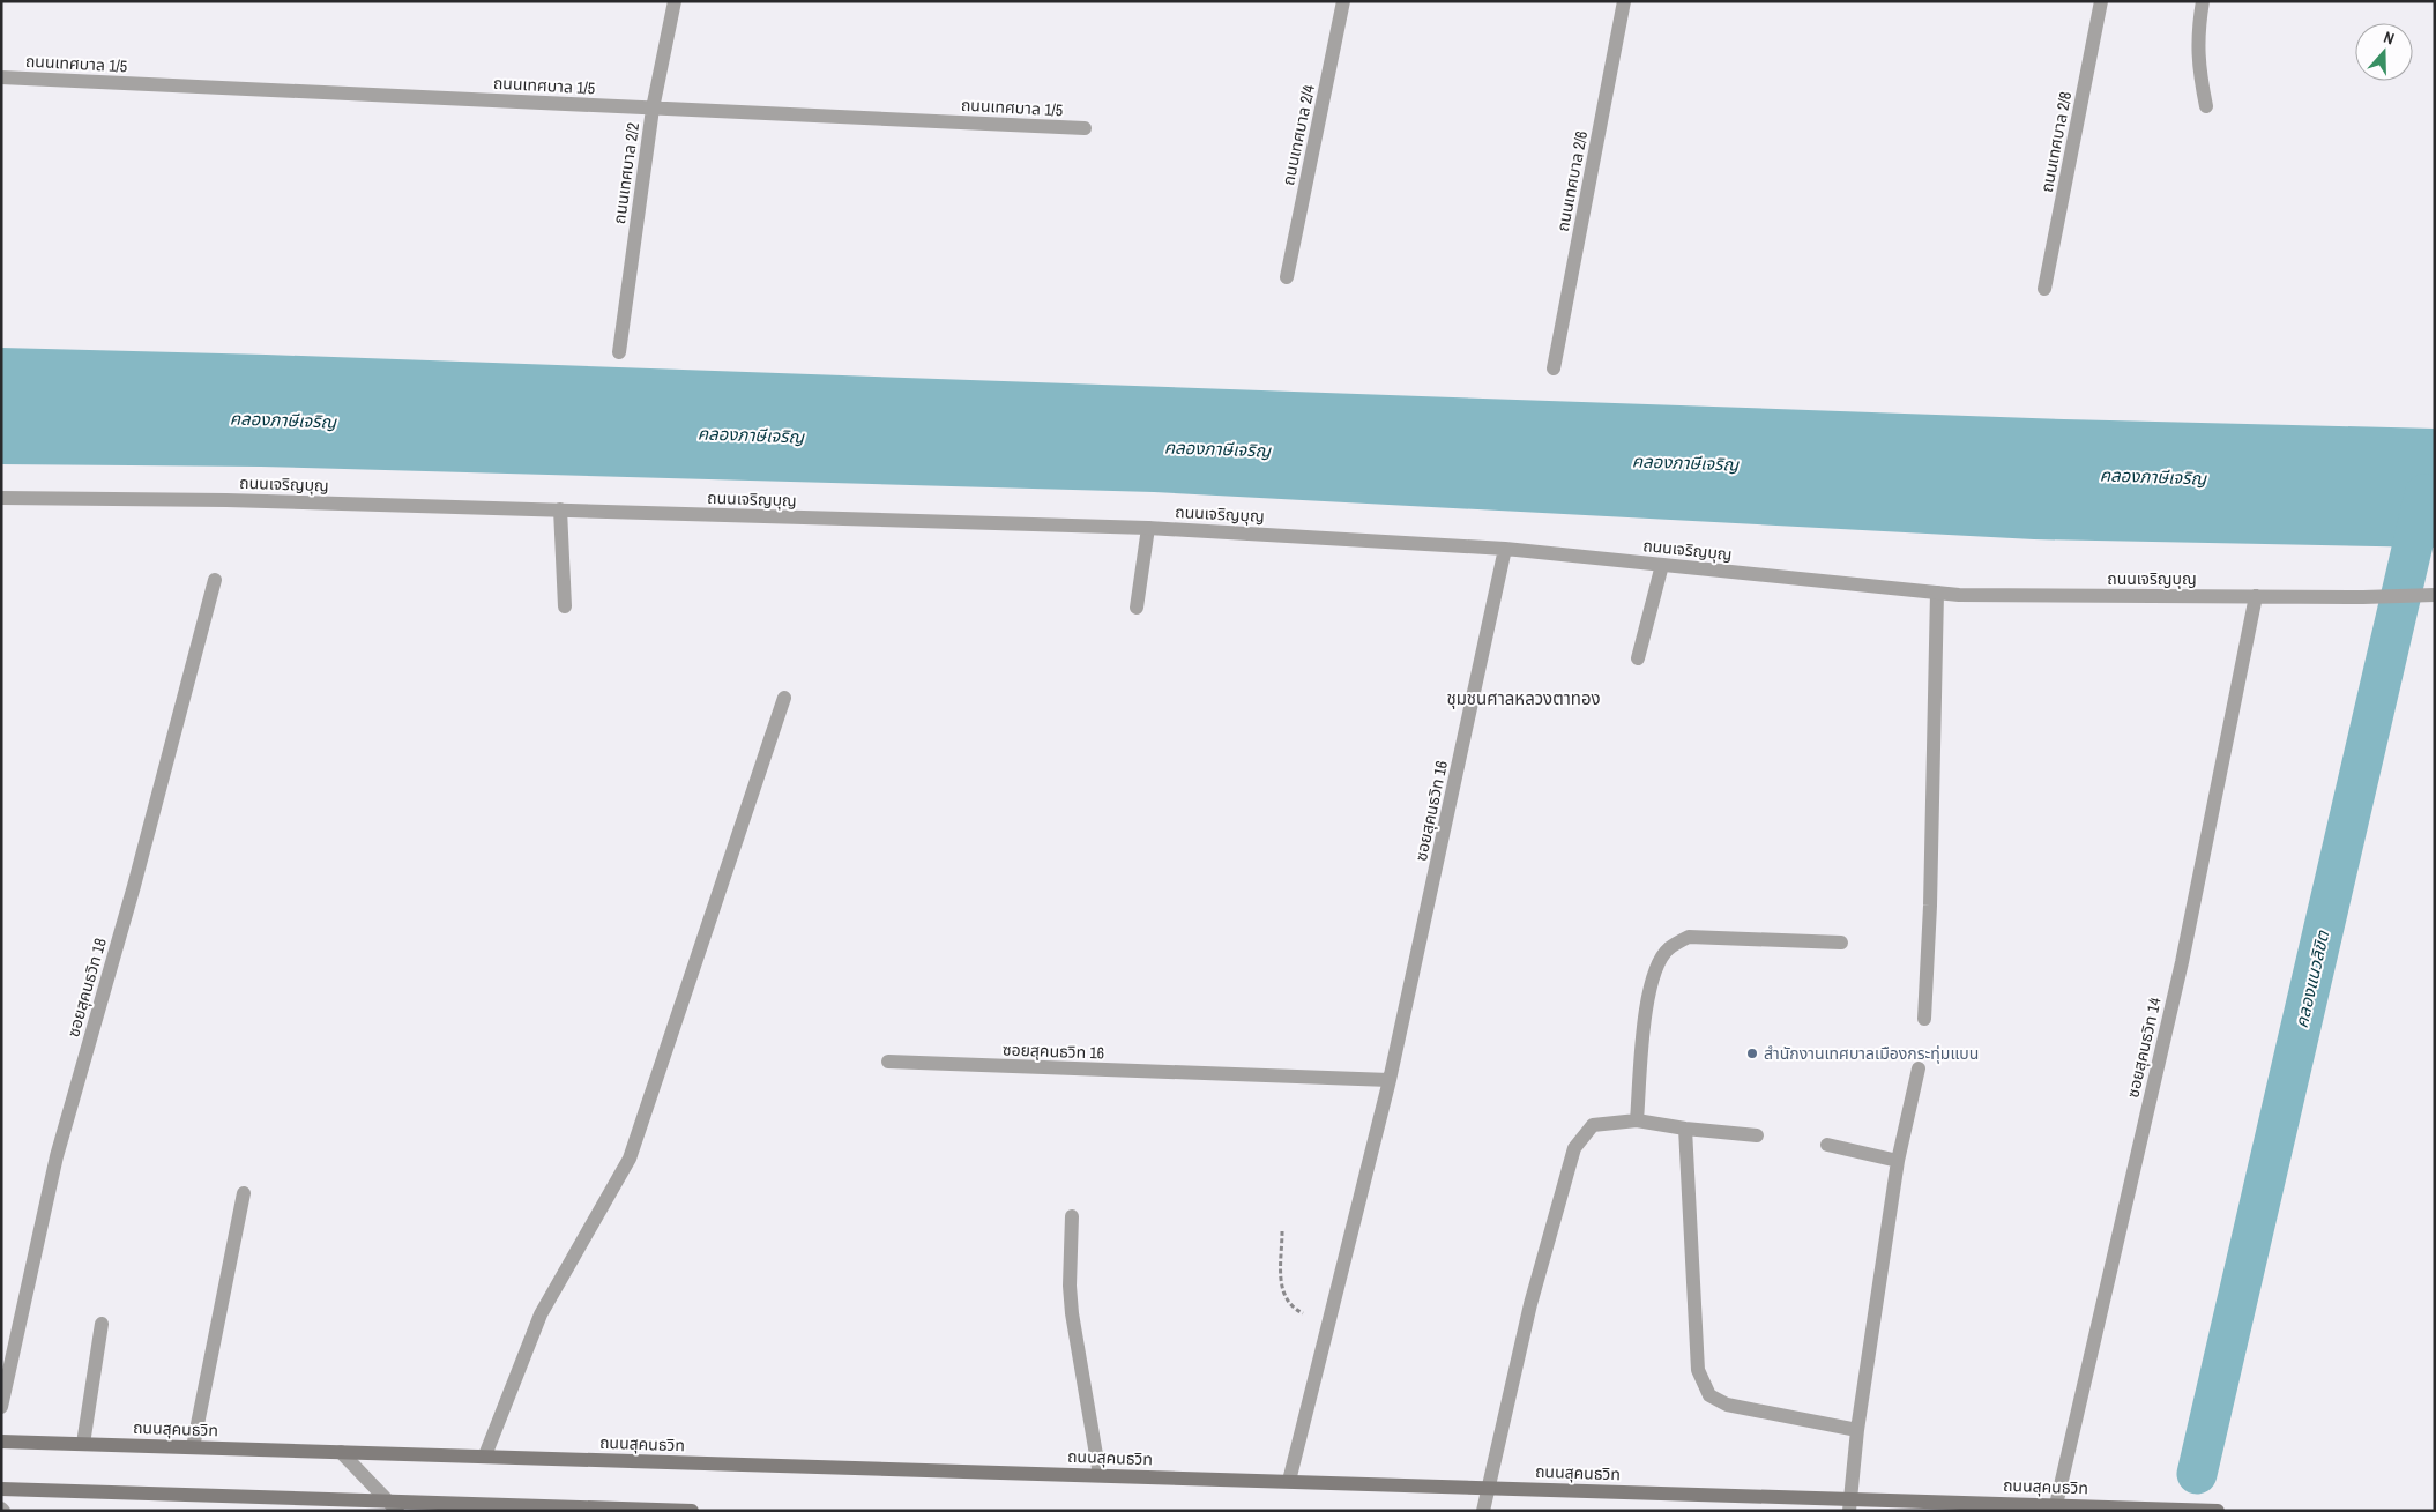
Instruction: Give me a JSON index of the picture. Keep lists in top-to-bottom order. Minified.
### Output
{"streets":{"main road":["ถนนสุคนธวิท"],"street":["ถนนเทศบาล 1/5","ถนนเทศบาล 2/4","ถนนเทศบาล 2/8","ถนนเทศบาล 2/2","ถนนเทศบาล 2/6","ถนนเจริญบุญ","ซอยสุคนธวิท 16","ซอยสุคนธวิท 18","ซอยสุคนธวิท 14"]},"crossings":[["ถนนเทศบาล 1/5","ถนนเทศบาล 2/2"],["ถนนเจริญบุญ","ซอยสุคนธวิท 16"],["ถนนเจริญบุญ","ซอยสุคนธวิท 14"],["ซอยสุคนธวิท 16","ถนนสุคนธวิท"],["ซอยสุคนธวิท 14","ถนนสุคนธวิท"]],"districts":["ชุมชนศาลหลวงตาทอง"],"water":["คลองภาษีเจริญ","คลองแนวลิขิต"],"places":["สำนักงานเทศบาลเมืองกระทุ่มแบน"],"north":"top"}
